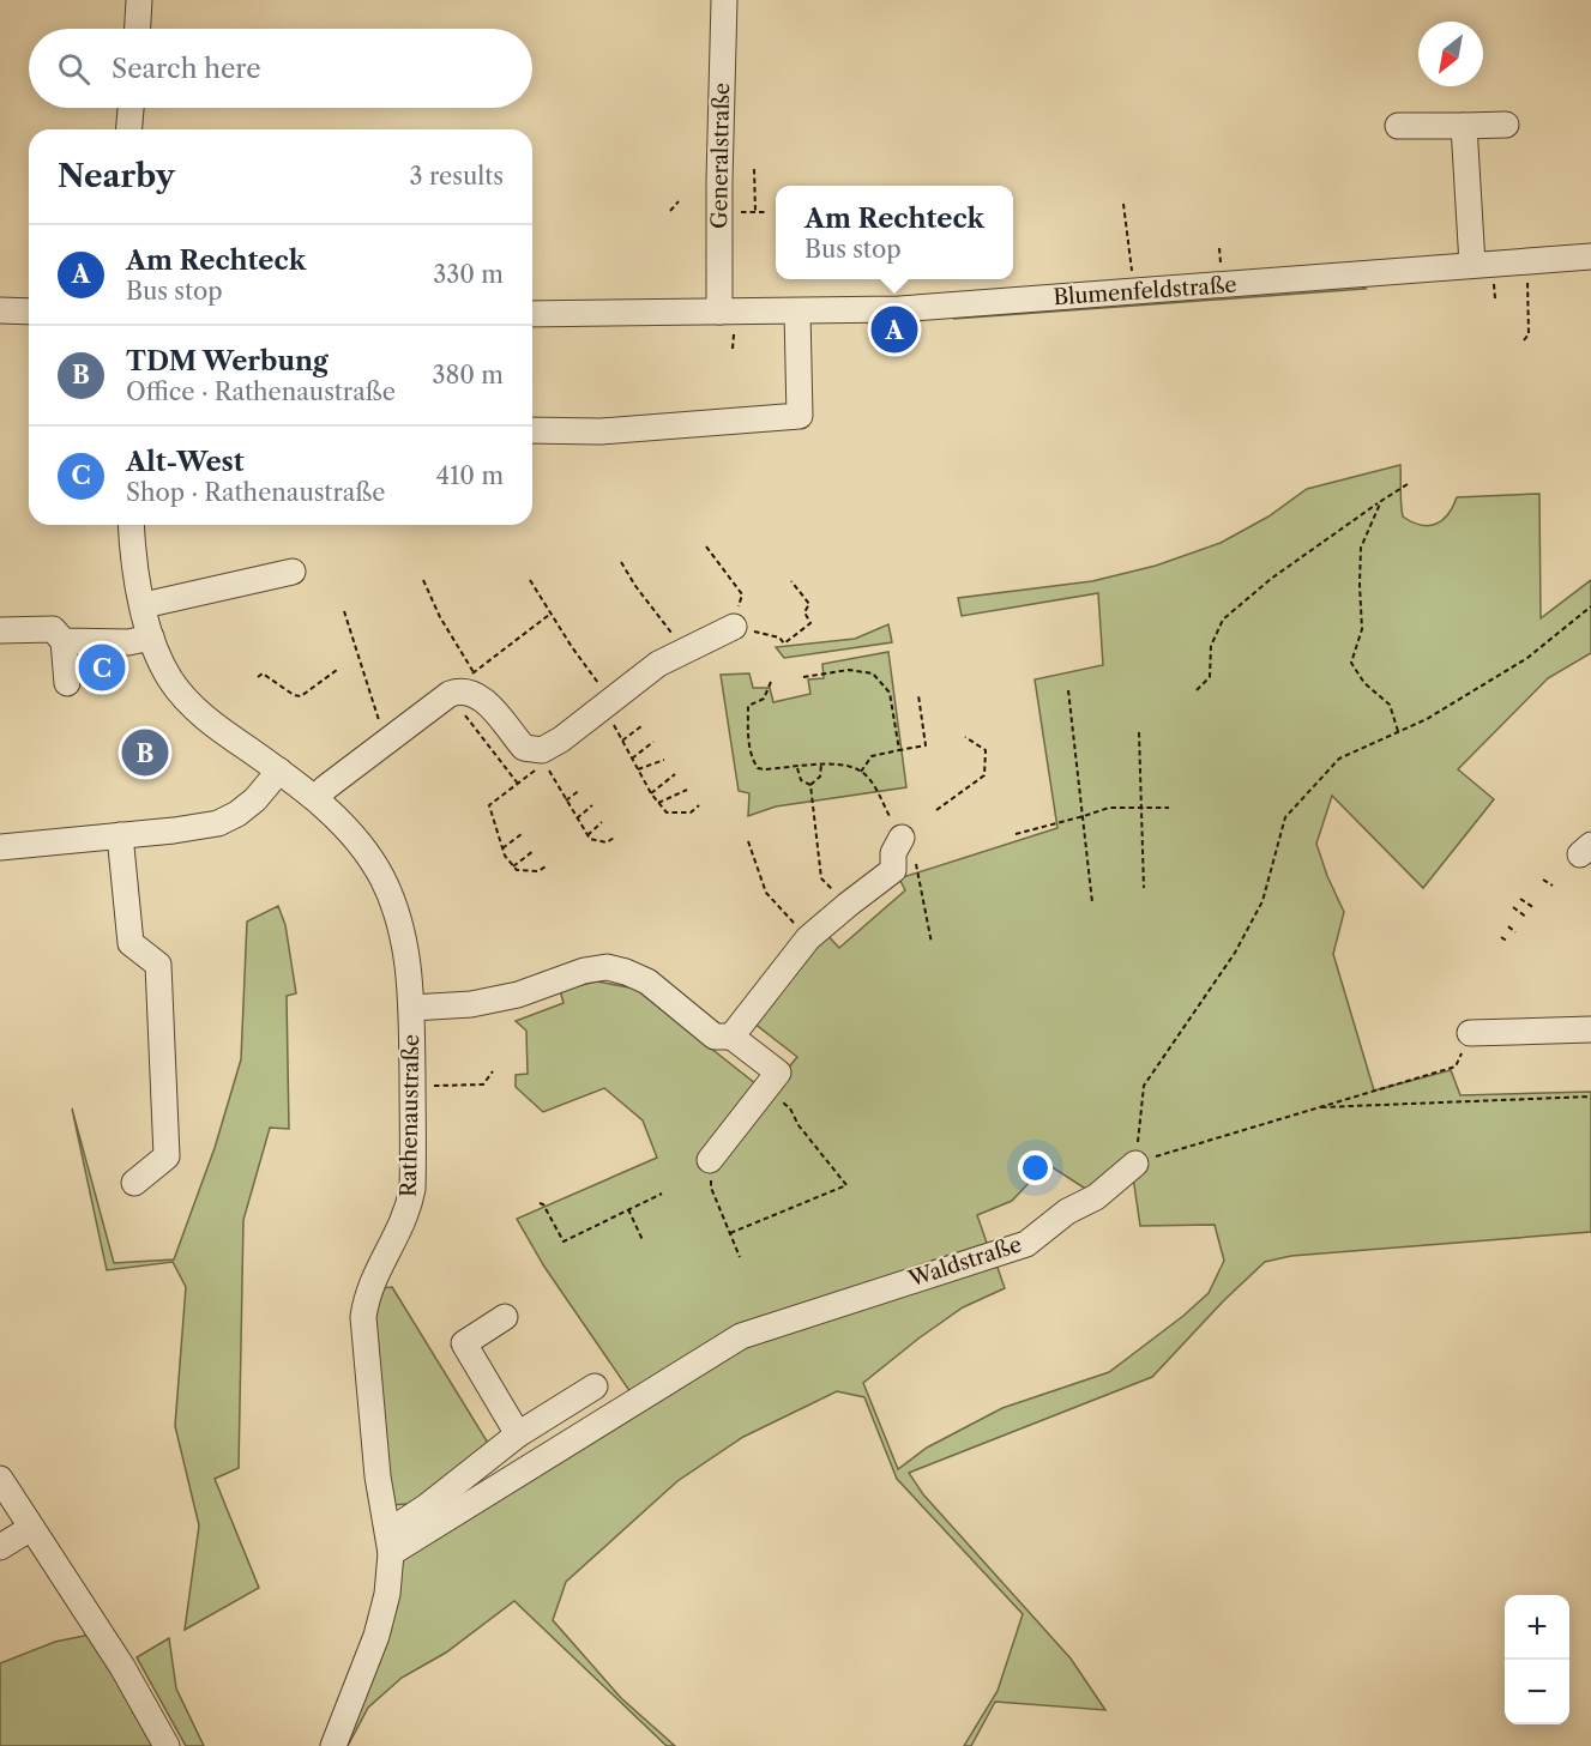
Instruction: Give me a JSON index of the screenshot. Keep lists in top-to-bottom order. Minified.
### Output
{"streets":{"street":["Generalstraße","Blumenfeldstraße","Rathenaustraße","Waldstraße"]},"crossings":[["Generalstraße","Blumenfeldstraße"],["Rathenaustraße","Waldstraße"]],"north":"bottom left","page":{"search":"Search here","heading":["Nearby","3 results"],"popup":["Am Rechteck","Bus stop"],"list":[{"mark":"A","name":"Am Rechteck","note":"Bus stop","value":"330 m"},{"mark":"B","name":"TDM Werbung","note":"Office · Rathenaustraße","value":"380 m"},{"mark":"C","name":"Alt-West","note":"Shop · Rathenaustraße","value":"410 m"}],"pins":["A","C","B"],"map_buttons":["+","−"]}}
